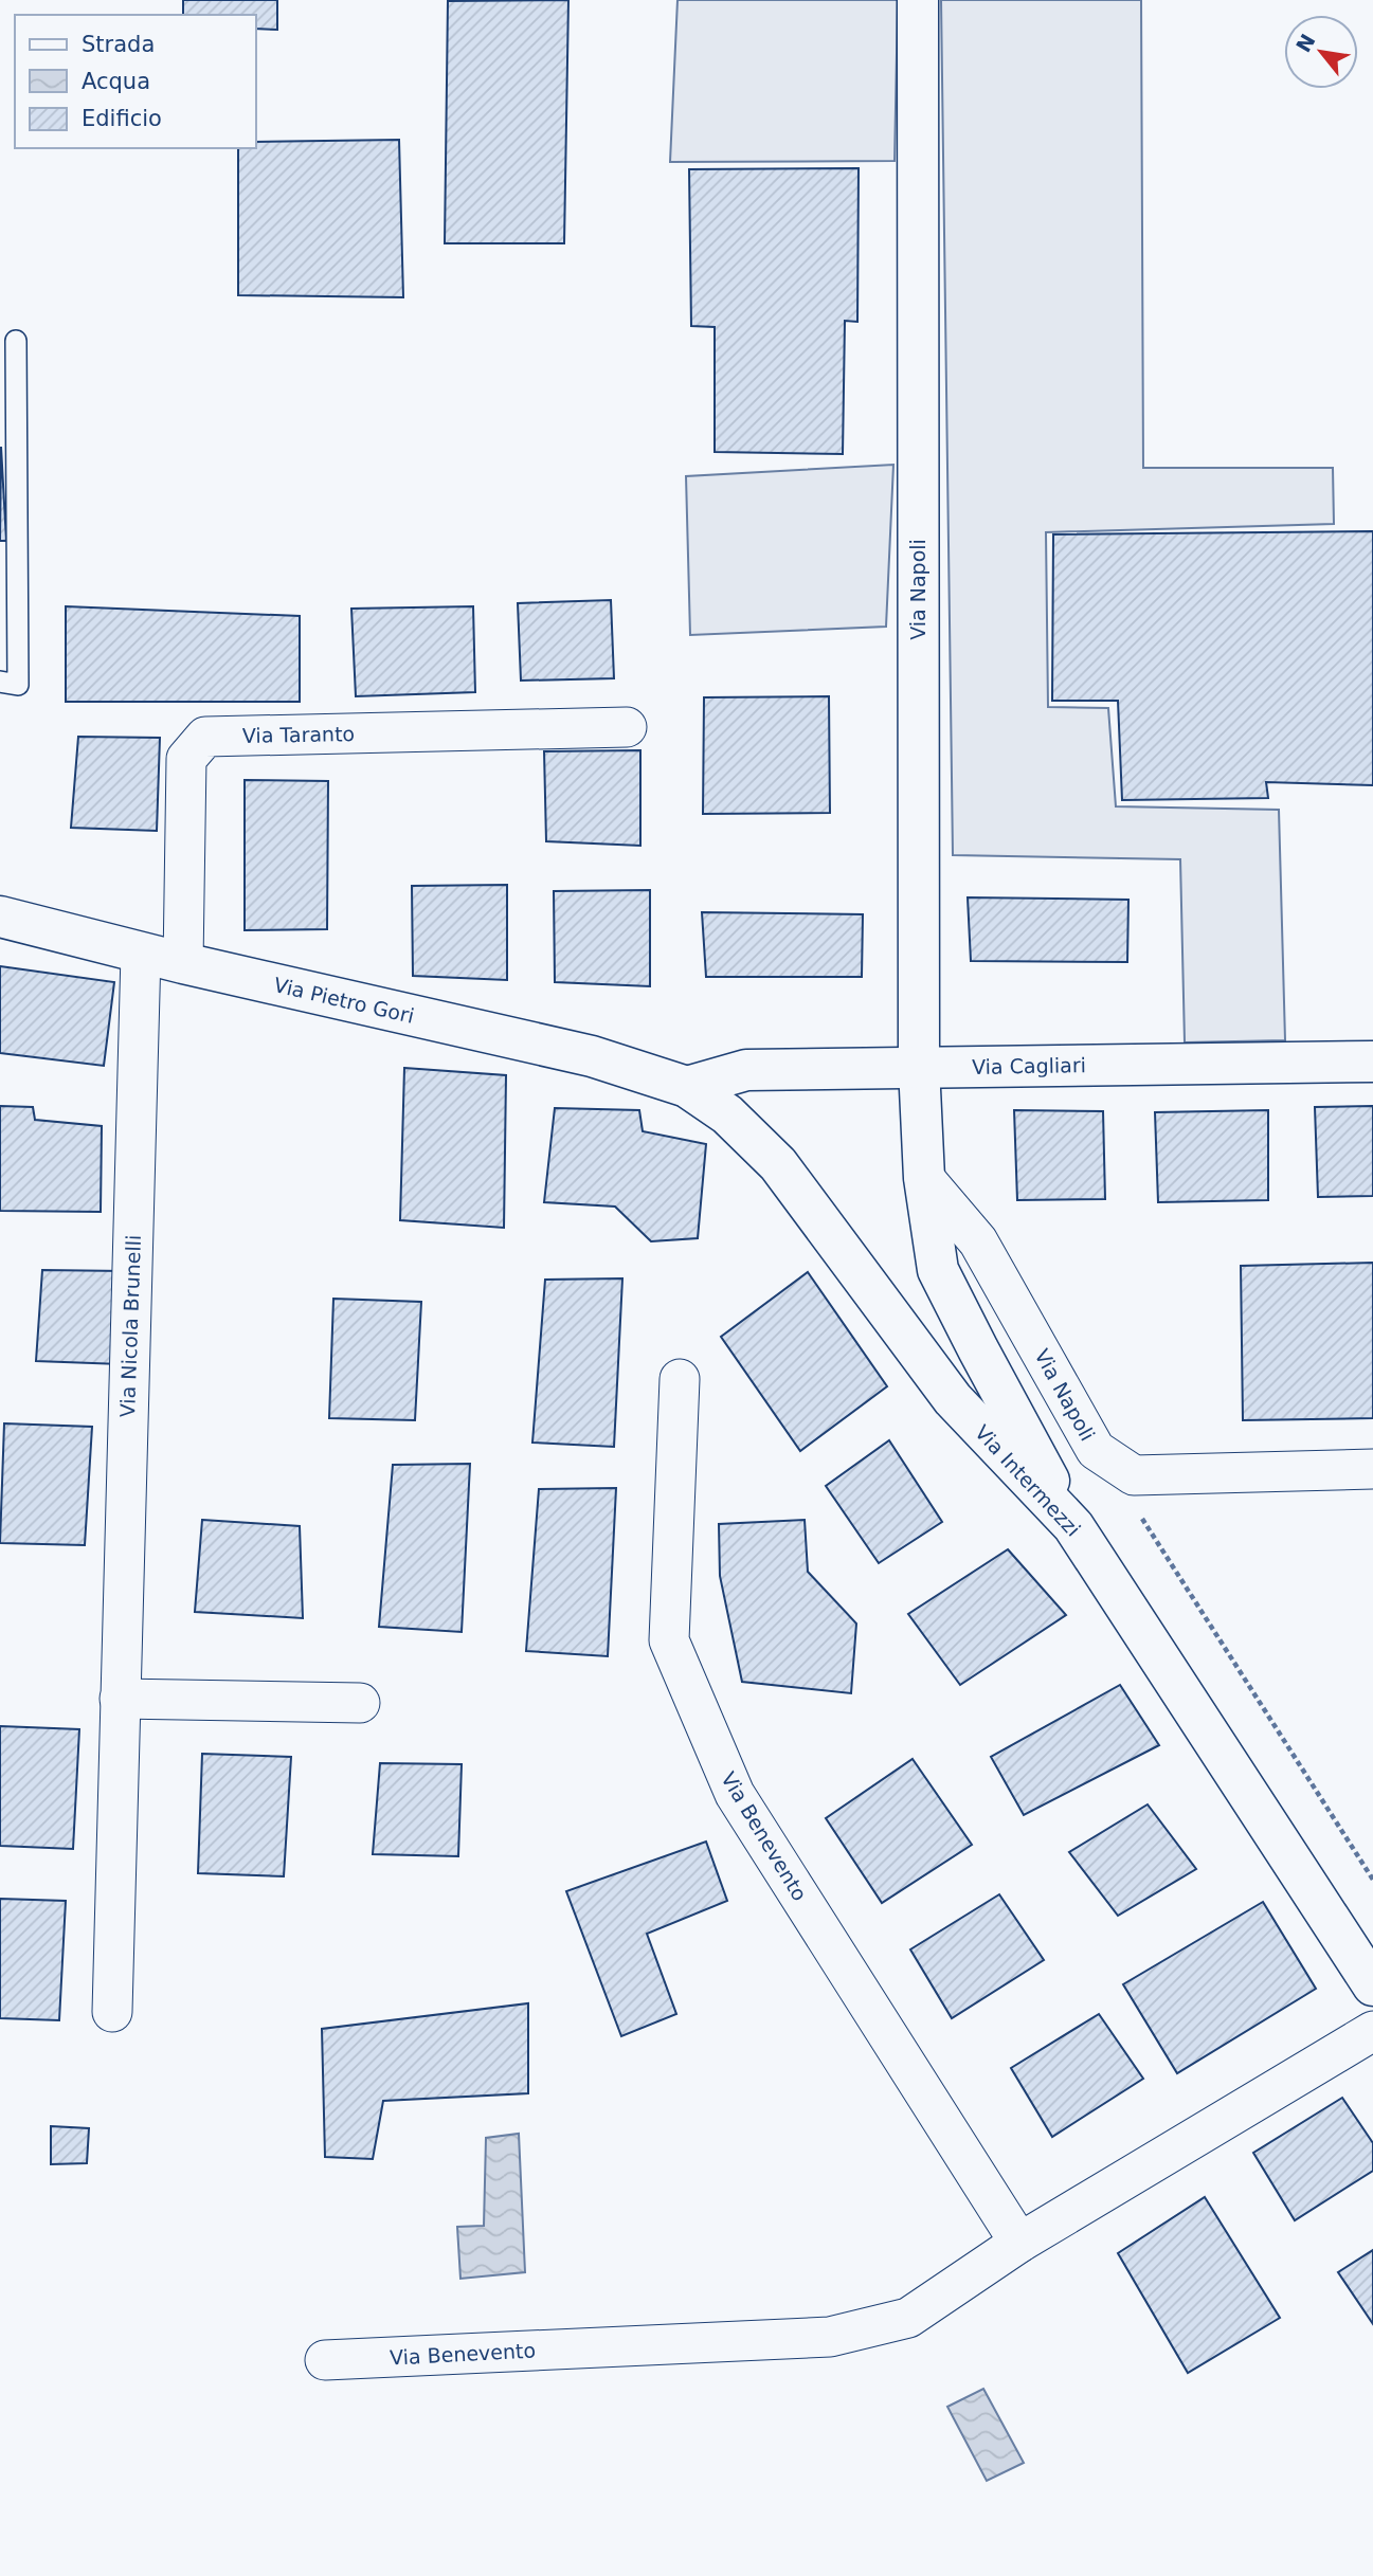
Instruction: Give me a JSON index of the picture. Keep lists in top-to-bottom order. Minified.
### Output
{"streets":{"street":["Via Napoli","Via Taranto","Via Pietro Gori","Via Cagliari","Via Nicola Brunelli","Via Intermezzi","Via Benevento"]},"crossings":[["Via Napoli","Via Cagliari"],["Via Napoli","Via Intermezzi"],["Via Taranto","Via Pietro Gori"],["Via Pietro Gori","Via Cagliari"],["Via Pietro Gori","Via Nicola Brunelli"],["Via Pietro Gori","Via Intermezzi"],["Via Cagliari","Via Intermezzi"]],"legend":["Strada","Acqua","Edificio"],"north":"top left"}
